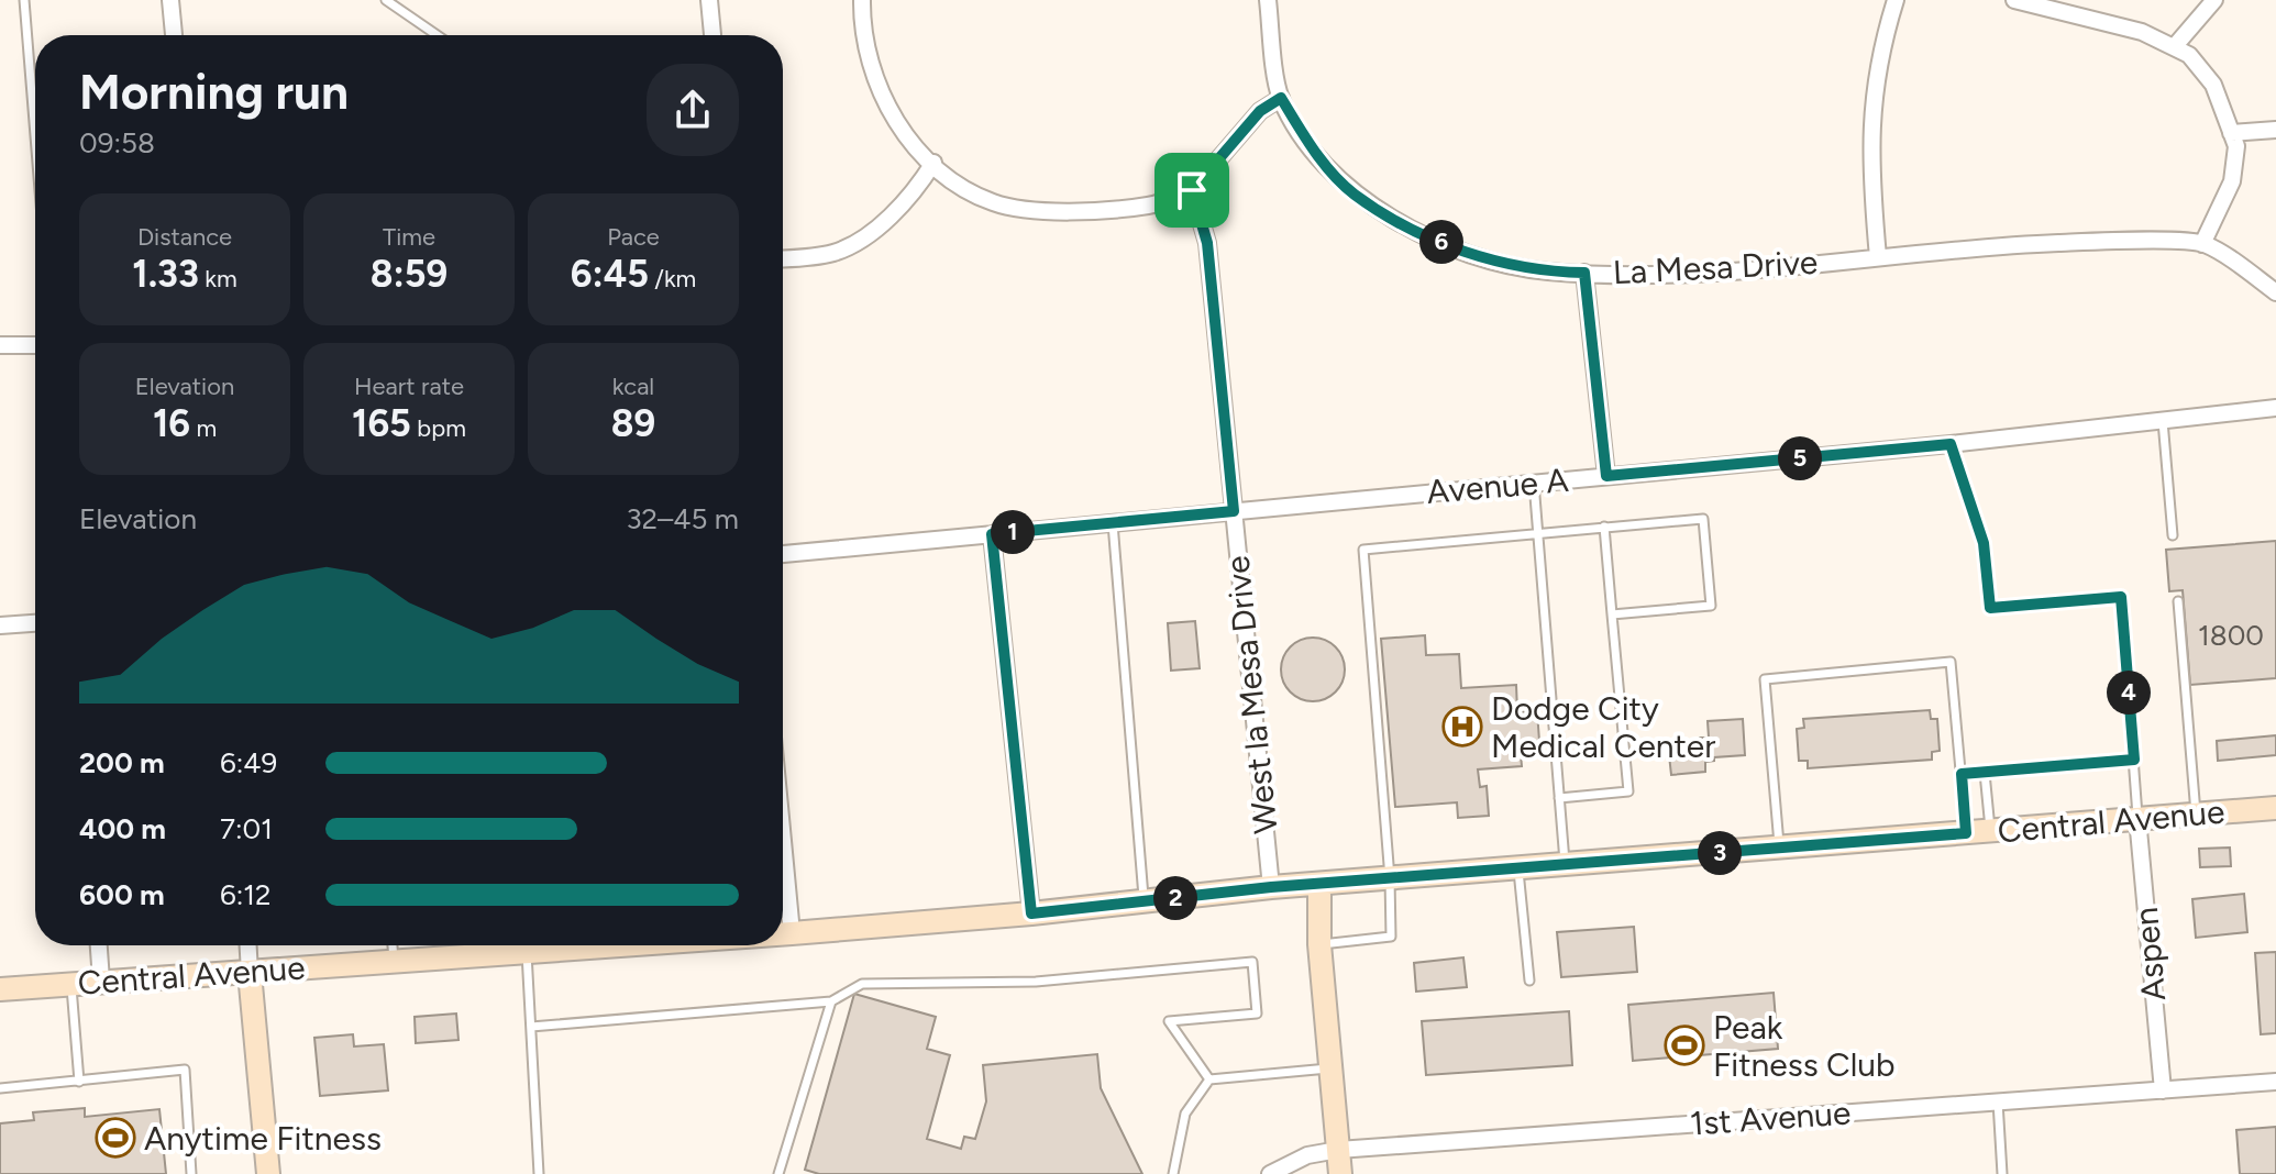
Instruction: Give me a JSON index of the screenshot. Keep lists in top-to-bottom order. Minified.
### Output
{"streets":{"street":["La Mesa Drive","Avenue A","West la Mesa Drive","Central Avenue","Aspen","1st Avenue"]},"crossings":[["Avenue A","West la Mesa Drive"],["West la Mesa Drive","Central Avenue"],["Central Avenue","Aspen"],["Aspen","1st Avenue"]],"places":{"hospital":["Dodge City Medical Center"],"sports":["Peak Fitness Club","Anytime Fitness"]},"house_numbers":["1800"],"page":{"heading":["Morning run","09:58"],"stats":[["Distance","1.33 km"],["Time","8:59"],["Pace","6:45 /km"],["Elevation","16 m"],["Heart rate","165 bpm"],["kcal","89"]],"pins":["6","5","1","4","3","2"],"chart":["Elevation","32–45 m"],"list":[{"name":"200 m","note":"6:49"},{"name":"400 m","note":"7:01"},{"name":"600 m","note":"6:12"}]}}
